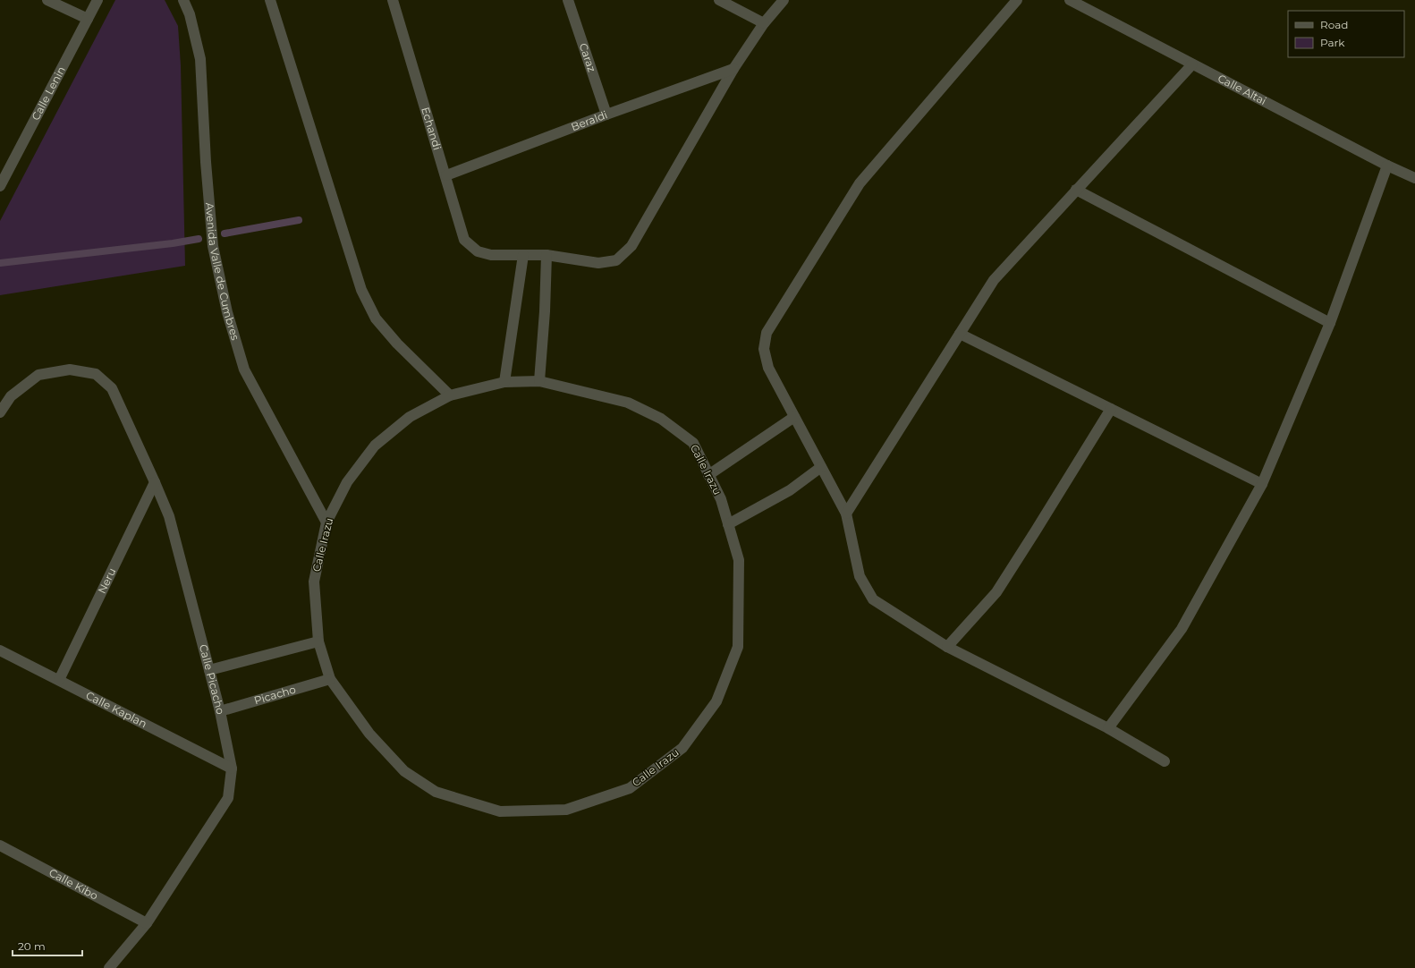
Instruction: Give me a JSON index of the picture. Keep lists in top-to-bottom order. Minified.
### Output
{"streets":{"street":["Caraz","Calle Altai","Calle Lenin","Beraldi","Echandi","Avenida Valle de Cumbres","Calle Irazu","Neru","Calle Picacho","Picacho","Calle Kaplan","Calle Kibo"]},"crossings":[["Caraz","Beraldi"],["Beraldi","Echandi"],["Avenida Valle de Cumbres","Calle Irazu"],["Calle Irazu","Picacho"],["Neru","Calle Picacho"],["Neru","Calle Kaplan"],["Calle Picacho","Picacho"],["Calle Picacho","Calle Kaplan"],["Calle Picacho","Calle Kibo"]],"legend":["Road","Park"],"scale_bar":"20 m"}
